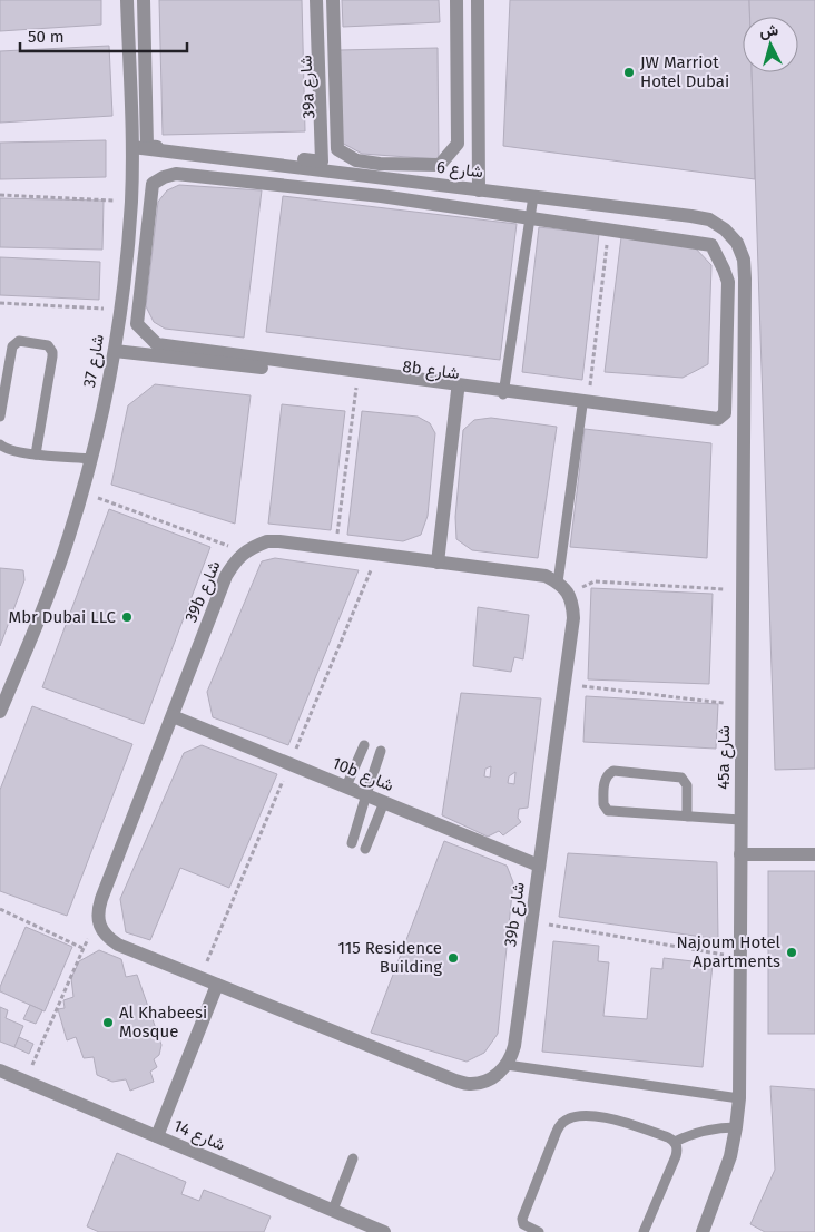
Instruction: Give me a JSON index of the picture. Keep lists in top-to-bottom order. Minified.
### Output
{"streets":{"street":["39a شارع","شارع 6","شارع 37","8b شارع","39b شارع","45a شارع","10b شارع","شارع 14"]},"crossings":[["39a شارع","شارع 6"],["شارع 6","شارع 37"],["شارع 6","45a شارع"],["شارع 37","8b شارع"],["8b شارع","45a شارع"],["39b شارع","10b شارع"]],"places":["JW Marriot Hotel Dubai","Mbr Dubai LLC","Najoum Hotel Apartments","115 Residence Building","Al Khabeesi Mosque"],"scale_bar":"50 m","north":"top"}
